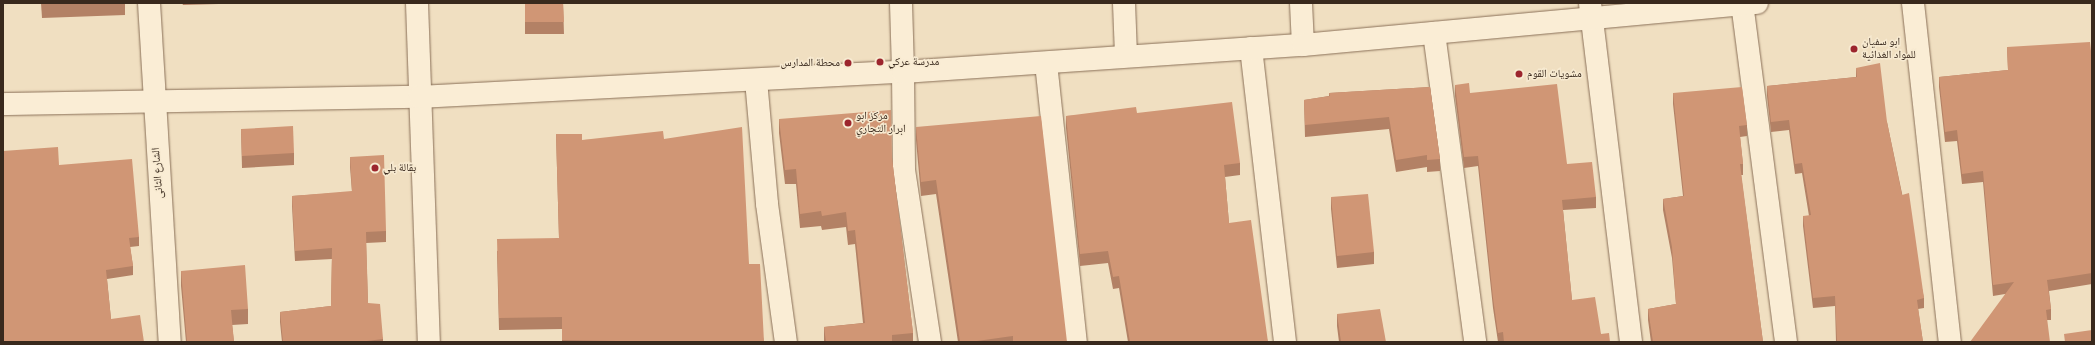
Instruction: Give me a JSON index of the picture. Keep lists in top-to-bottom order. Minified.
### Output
{"streets":{"street":["الشارع الثانى"]},"places":["ابو سفيان للمواد الغذائية","مدرسة عركي","محطة المدارس","مشويات القوم","مركز ابو ابرار التجاري","بقالة بلي"]}
